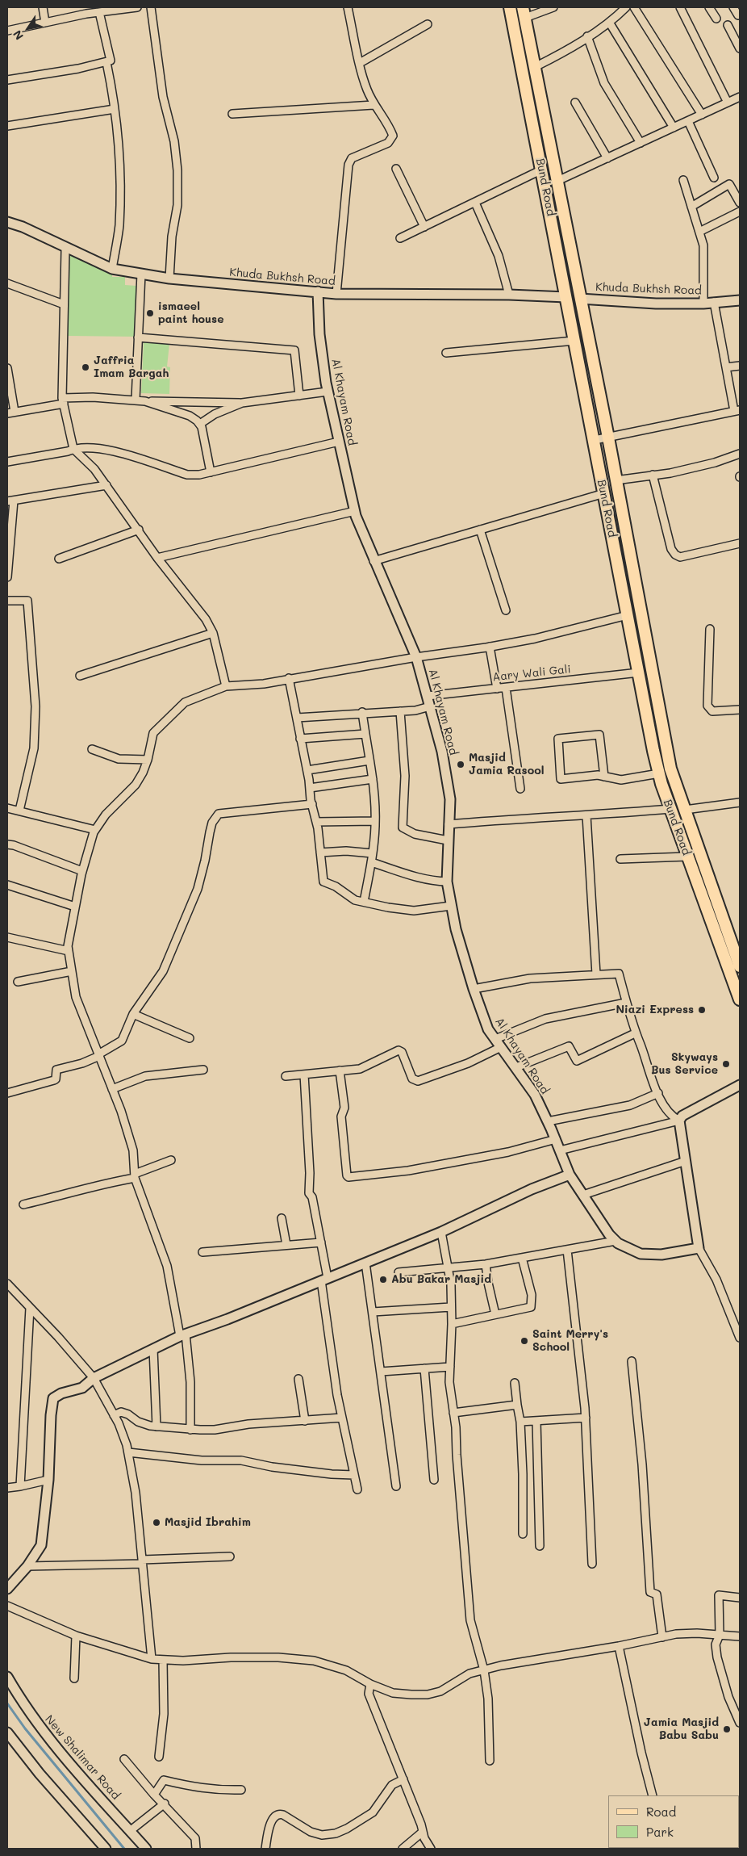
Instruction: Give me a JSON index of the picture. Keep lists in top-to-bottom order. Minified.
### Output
{"streets":{"main road":["Bund Road"],"street":["Khuda Bukhsh Road","Al Khayam Road","Aary Wali Gali","New Shalimar Road"]},"crossings":[["Bund Road","Khuda Bukhsh Road"],["Bund Road","Aary Wali Gali"],["Khuda Bukhsh Road","Al Khayam Road"],["Al Khayam Road","Aary Wali Gali"]],"places":["ismaeel paint house","Jaffria Imam Bargah","Masjid Jamia Rasool","Niazi Express","Skyways Bus Service","Abu Bakar Masjid","Saint Merry's School","Masjid Ibrahim","Jamia Masjid Babu Sabu"],"legend":["Road","Park"],"north":"bottom left"}
